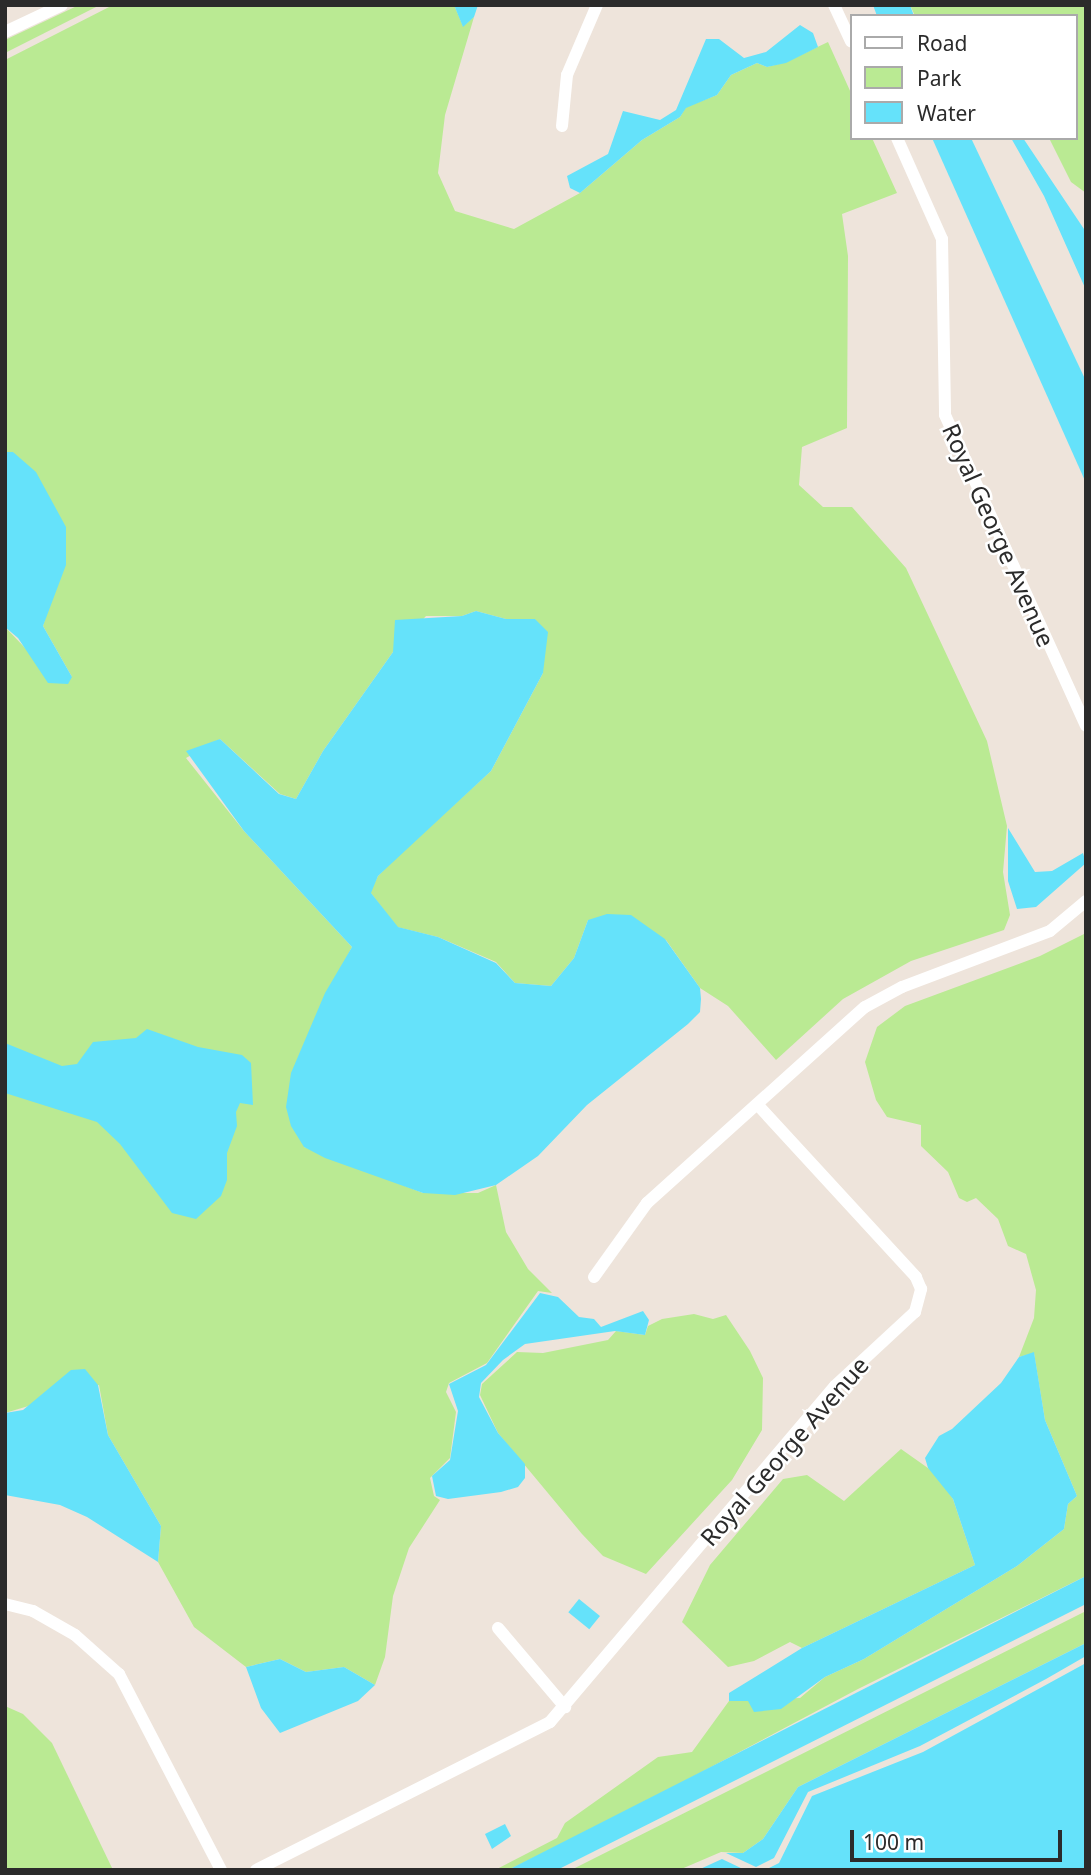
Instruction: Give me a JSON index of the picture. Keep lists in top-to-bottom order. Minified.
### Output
{"streets":{"street":["Royal George Avenue"]},"legend":["Road","Park","Water"],"scale_bar":"100 m"}
